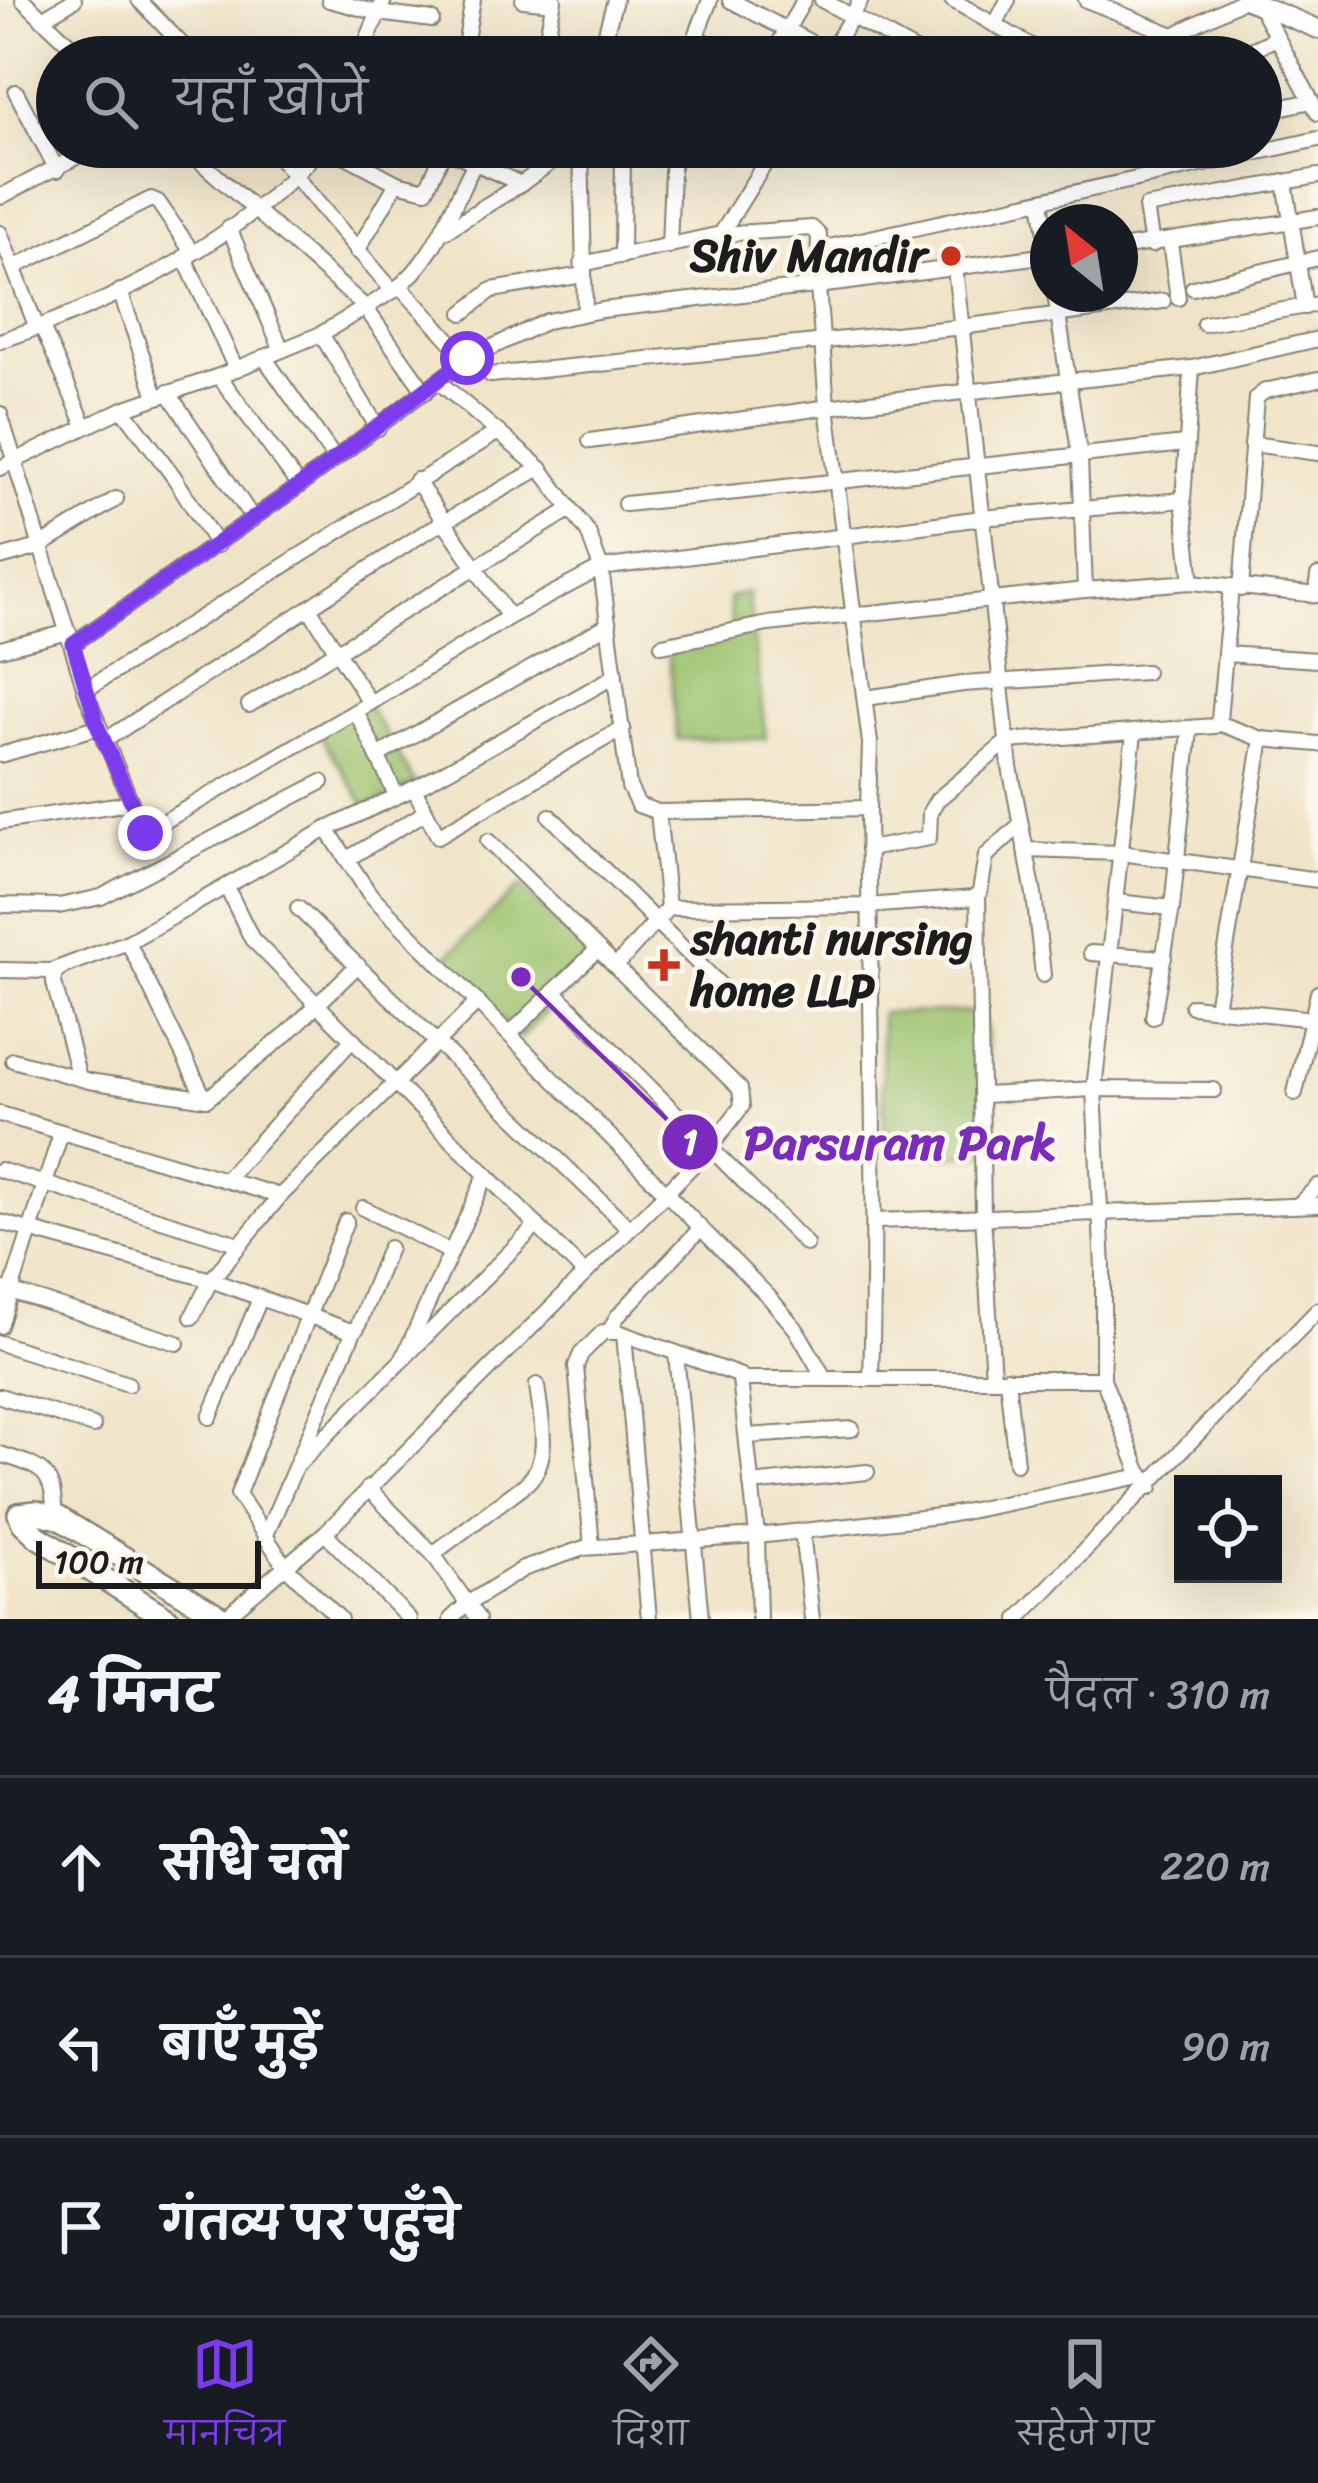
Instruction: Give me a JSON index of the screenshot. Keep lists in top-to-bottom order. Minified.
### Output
{"places":{"other":["Shiv Mandir","Parsuram Park"],"health":["shanti nursing home LLP"]},"scale_bar":"100 m","north":"top left","page":{"search":"यहाँ खोजें","scale":"100 m","heading":["4 मिनट","पैदल · 310 m"],"list":[["सीधे चलें","220 m"],["बाएँ मुड़ें","90 m"],"गंतव्य पर पहुँचे"],"nav":["मानचित्र","दिशा","सहेजे गए"]}}
